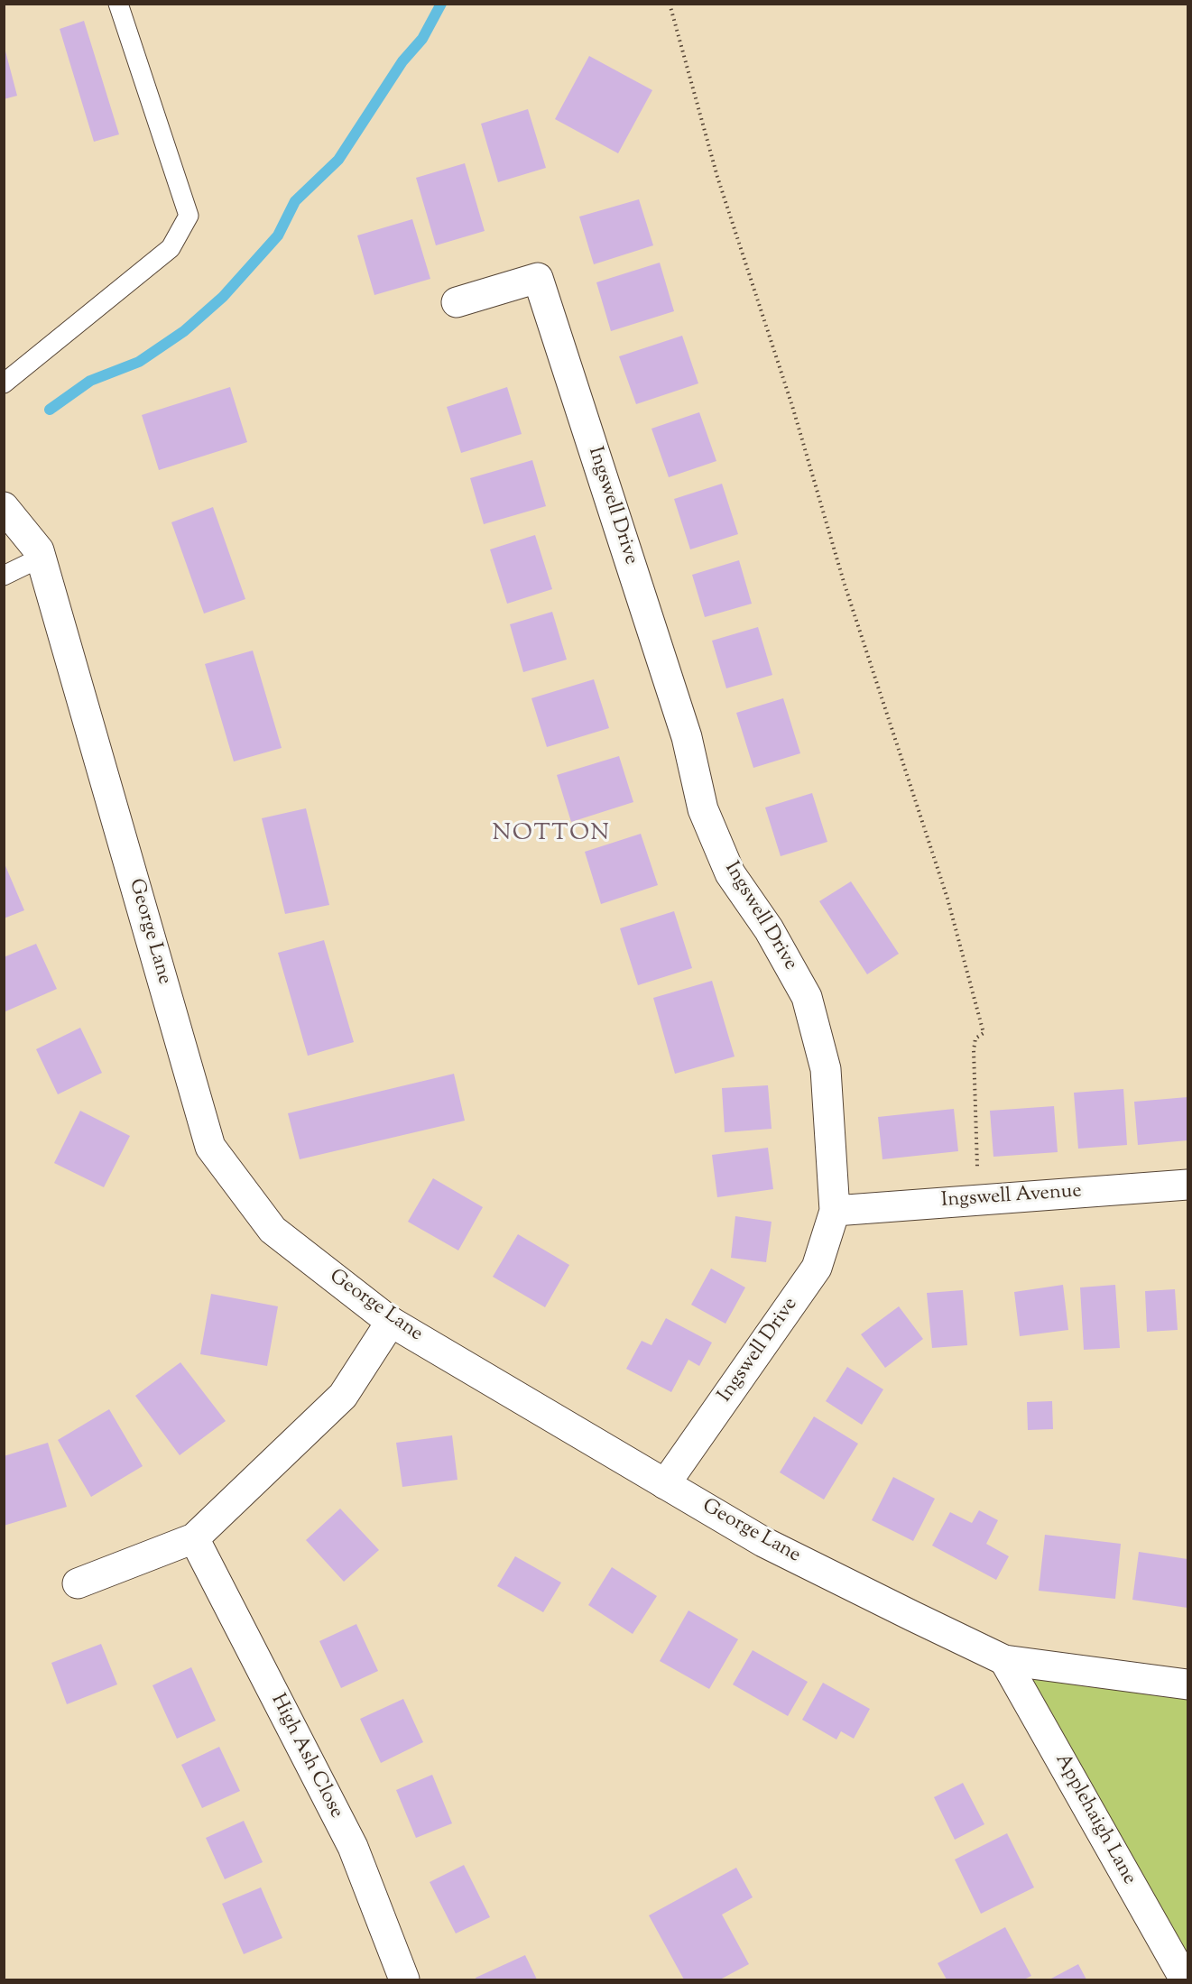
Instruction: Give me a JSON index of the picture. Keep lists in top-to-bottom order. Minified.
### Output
{"streets":{"street":["Ingswell Drive","George Lane","Ingswell Avenue","High Ash Close","Applehaigh Lane"]},"crossings":[["Ingswell Drive","George Lane"],["Ingswell Drive","Ingswell Avenue"],["George Lane","Applehaigh Lane"]],"districts":["NOTTON"]}
